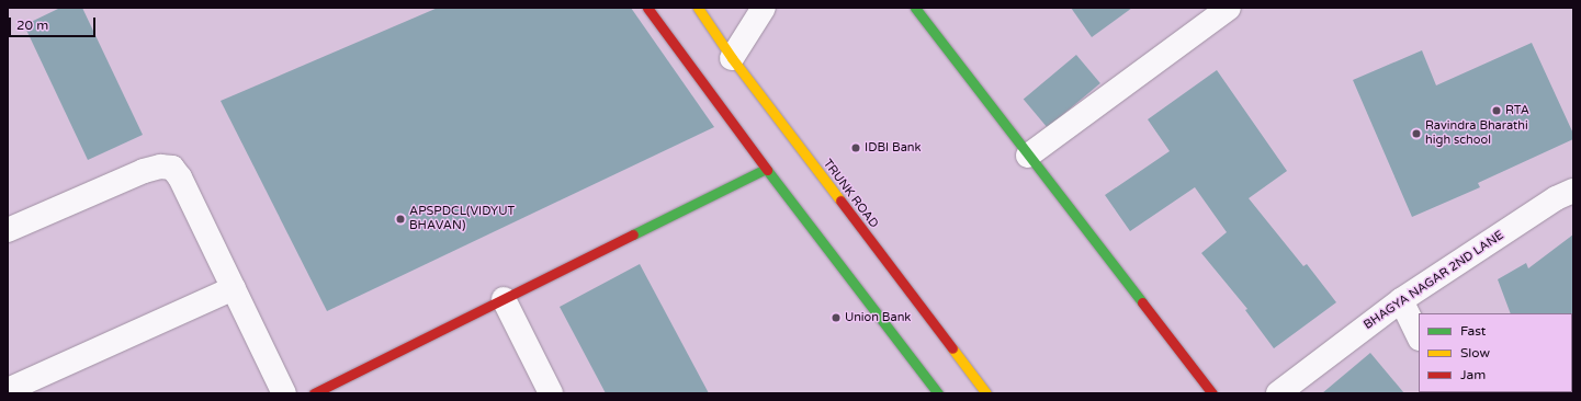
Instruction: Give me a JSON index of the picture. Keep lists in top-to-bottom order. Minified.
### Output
{"streets":{"street":["TRUNK ROAD","BHAGYA NAGAR 2ND LANE"]},"places":["RTA","Ravindra Bharathi high school","IDBI Bank","APSPDCL(VIDYUT BHAVAN)","Union Bank"],"legend":["Fast","Slow","Jam"],"scale_bar":"20 m"}
